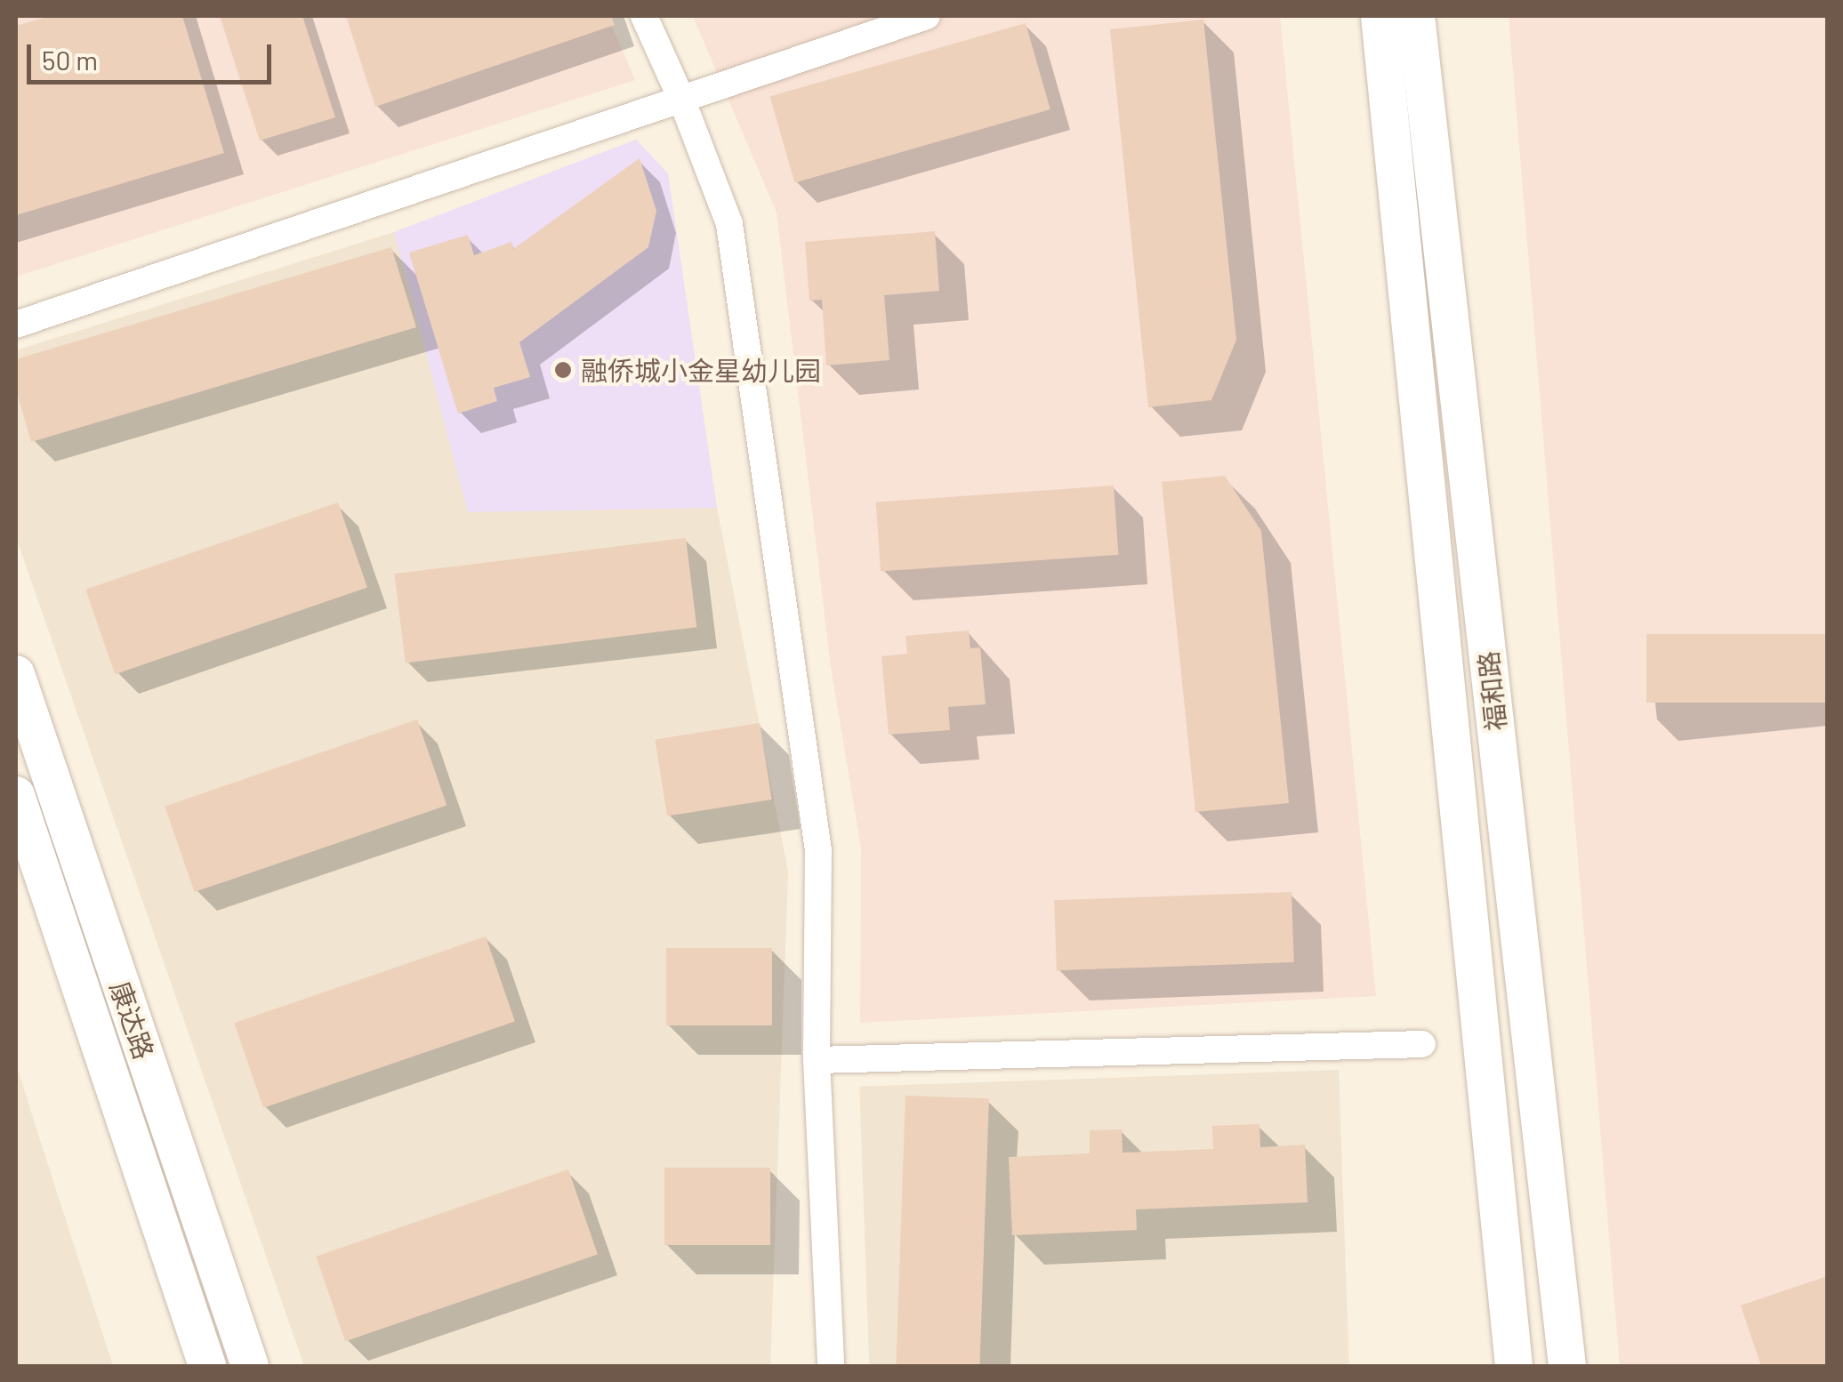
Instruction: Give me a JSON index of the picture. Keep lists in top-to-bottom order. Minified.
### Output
{"streets":{"street":["福和路","康达路"]},"places":["融侨城小金星幼儿园"],"scale_bar":"50 m"}
